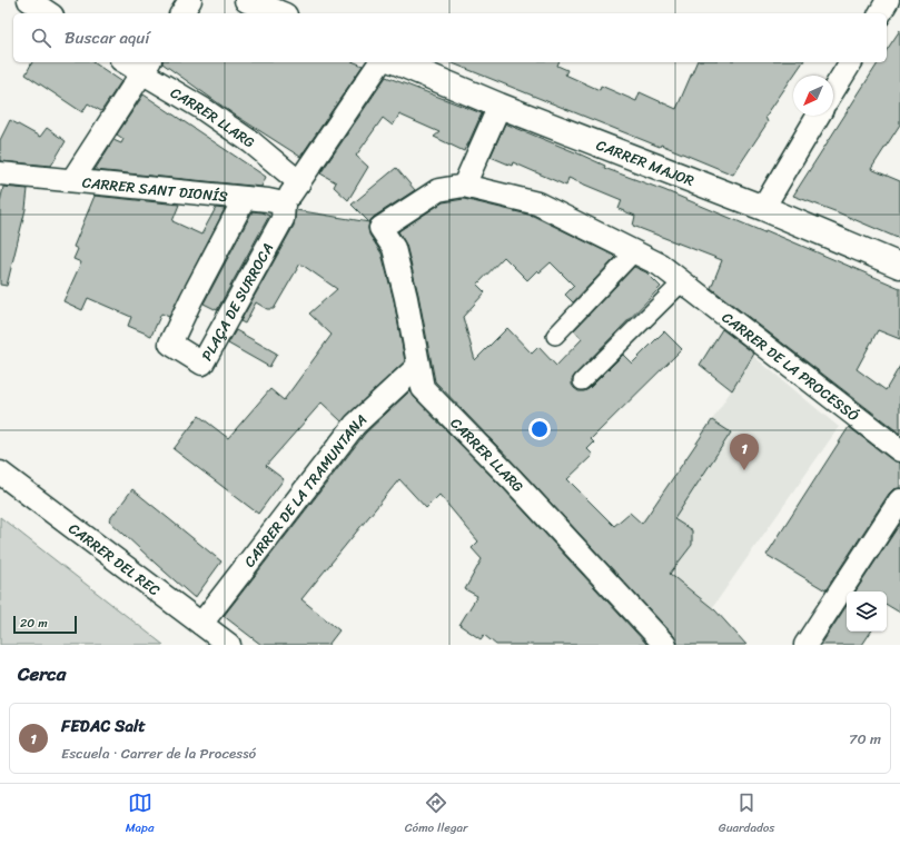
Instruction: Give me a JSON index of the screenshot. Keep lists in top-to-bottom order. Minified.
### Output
{"streets":{"street":["CARRER LLARG","CARRER MAJOR","CARRER SANT DIONÍS","PLAÇA DE SURROCA","CARRER DE LA PROCESSÓ","CARRER DE LA TRAMUNTANA","CARRER DEL REC"]},"crossings":[["CARRER LLARG","CARRER DE LA PROCESSÓ"],["CARRER LLARG","CARRER DE LA TRAMUNTANA"],["CARRER SANT DIONÍS","PLAÇA DE SURROCA"],["CARRER DE LA TRAMUNTANA","CARRER DEL REC"]],"scale_bar":"20 m","north":"bottom left","page":{"search":"Buscar aquí","pins":"1","scale":"20 m","heading":"Cerca","list":[{"mark":"1","name":"FEDAC Salt","note":"Escuela · Carrer de la Processó","value":"70 m"}],"nav":["Mapa","Cómo llegar","Guardados"]}}
